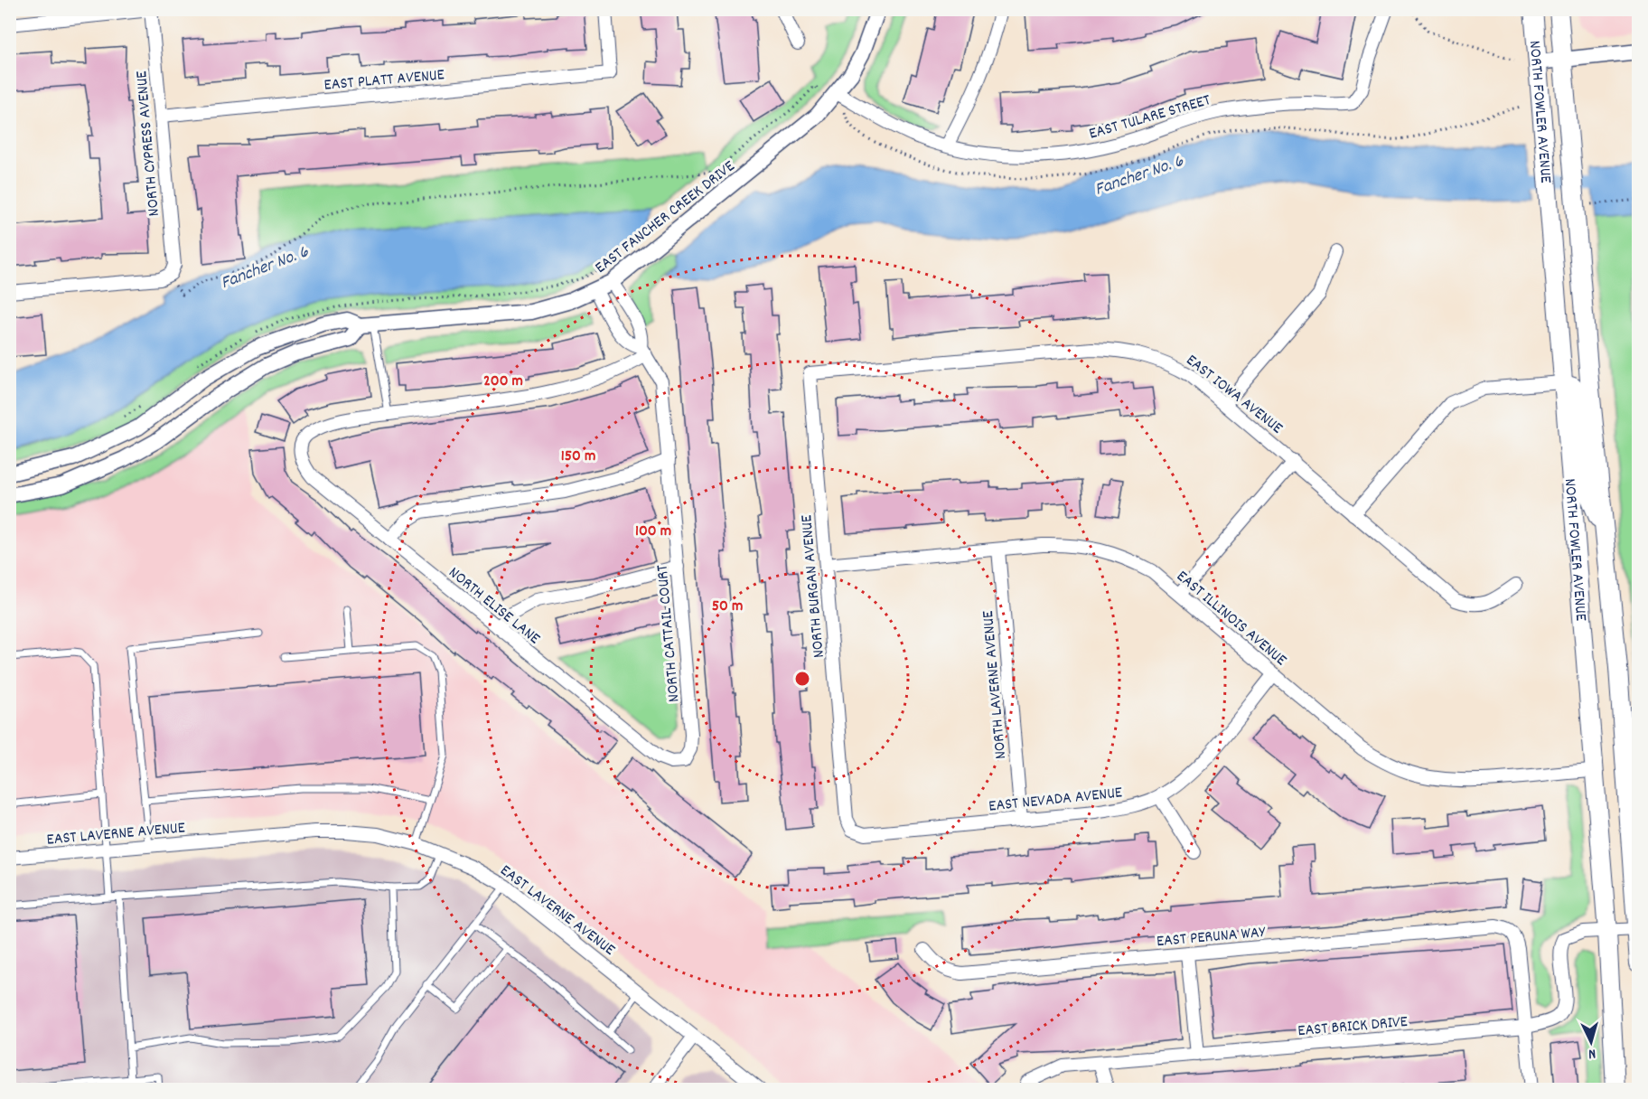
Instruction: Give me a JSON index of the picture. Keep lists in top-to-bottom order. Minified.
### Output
{"streets":{"main road":["NORTH FOWLER AVENUE"],"street":["EAST PLATT AVENUE","EAST TULARE STREET","NORTH CYPRESS AVENUE","EAST FANCHER CREEK DRIVE","EAST IOWA AVENUE","NORTH BURGAN AVENUE","NORTH ELISE LANE","EAST ILLINOIS AVENUE","NORTH CATTAIL COURT","NORTH LAVERNE AVENUE","EAST NEVADA AVENUE","EAST LAVERNE AVENUE","EAST PERUNA WAY","EAST BRICK DRIVE"]},"crossings":[["EAST PLATT AVENUE","NORTH CYPRESS AVENUE"],["NORTH FOWLER AVENUE","EAST ILLINOIS AVENUE"],["NORTH FOWLER AVENUE","EAST BRICK DRIVE"],["EAST TULARE STREET","EAST FANCHER CREEK DRIVE"],["EAST FANCHER CREEK DRIVE","NORTH CATTAIL COURT"],["EAST IOWA AVENUE","NORTH BURGAN AVENUE"],["NORTH BURGAN AVENUE","EAST ILLINOIS AVENUE"],["NORTH BURGAN AVENUE","EAST NEVADA AVENUE"],["NORTH ELISE LANE","NORTH CATTAIL COURT"],["EAST ILLINOIS AVENUE","NORTH LAVERNE AVENUE"],["EAST ILLINOIS AVENUE","EAST NEVADA AVENUE"],["NORTH LAVERNE AVENUE","EAST NEVADA AVENUE"],["EAST PERUNA WAY","EAST BRICK DRIVE"]],"water":["Fancher No. 6"],"north":"bottom","rings":["200 m","150 m","100 m","50 m"]}
